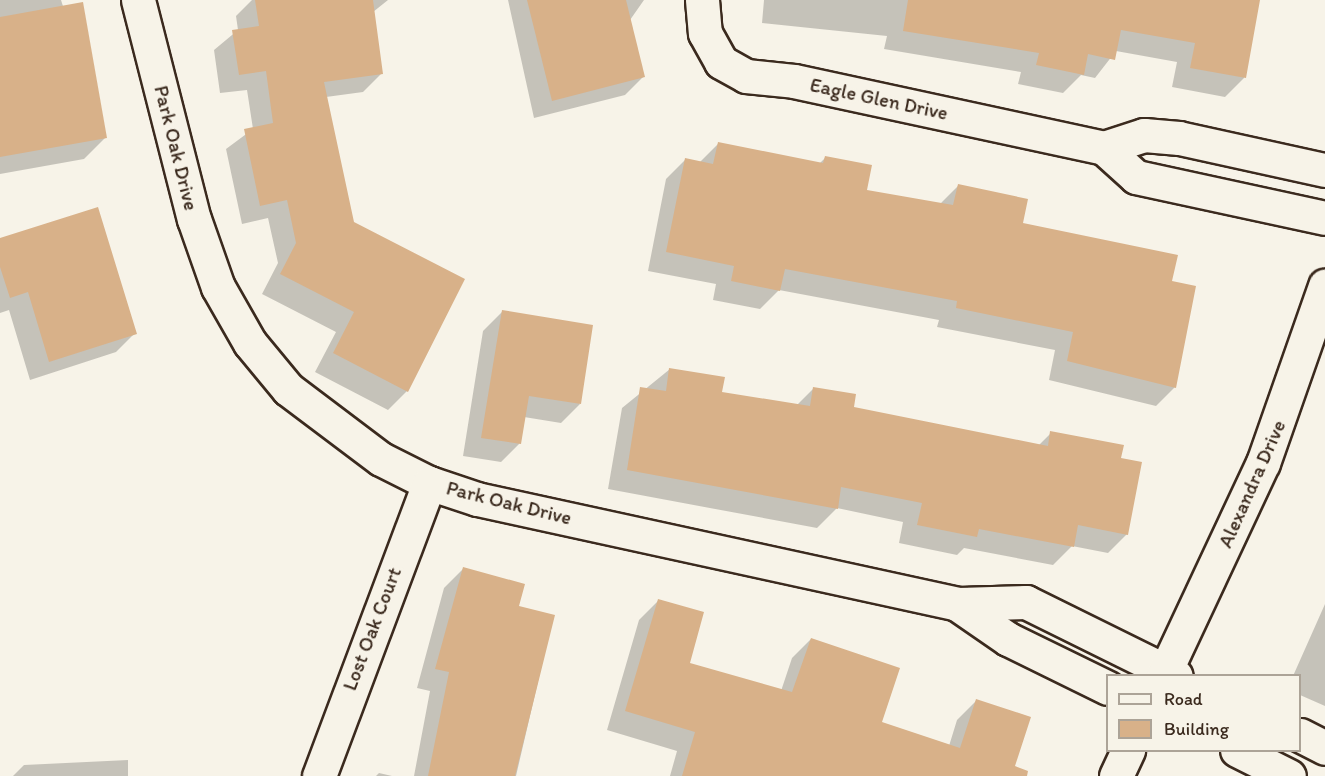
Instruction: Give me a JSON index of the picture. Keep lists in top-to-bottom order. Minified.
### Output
{"streets":{"street":["Eagle Glen Drive","Park Oak Drive","Alexandra Drive","Lost Oak Court"]},"crossings":[["Park Oak Drive","Alexandra Drive"],["Park Oak Drive","Lost Oak Court"]],"legend":["Road","Building"]}
